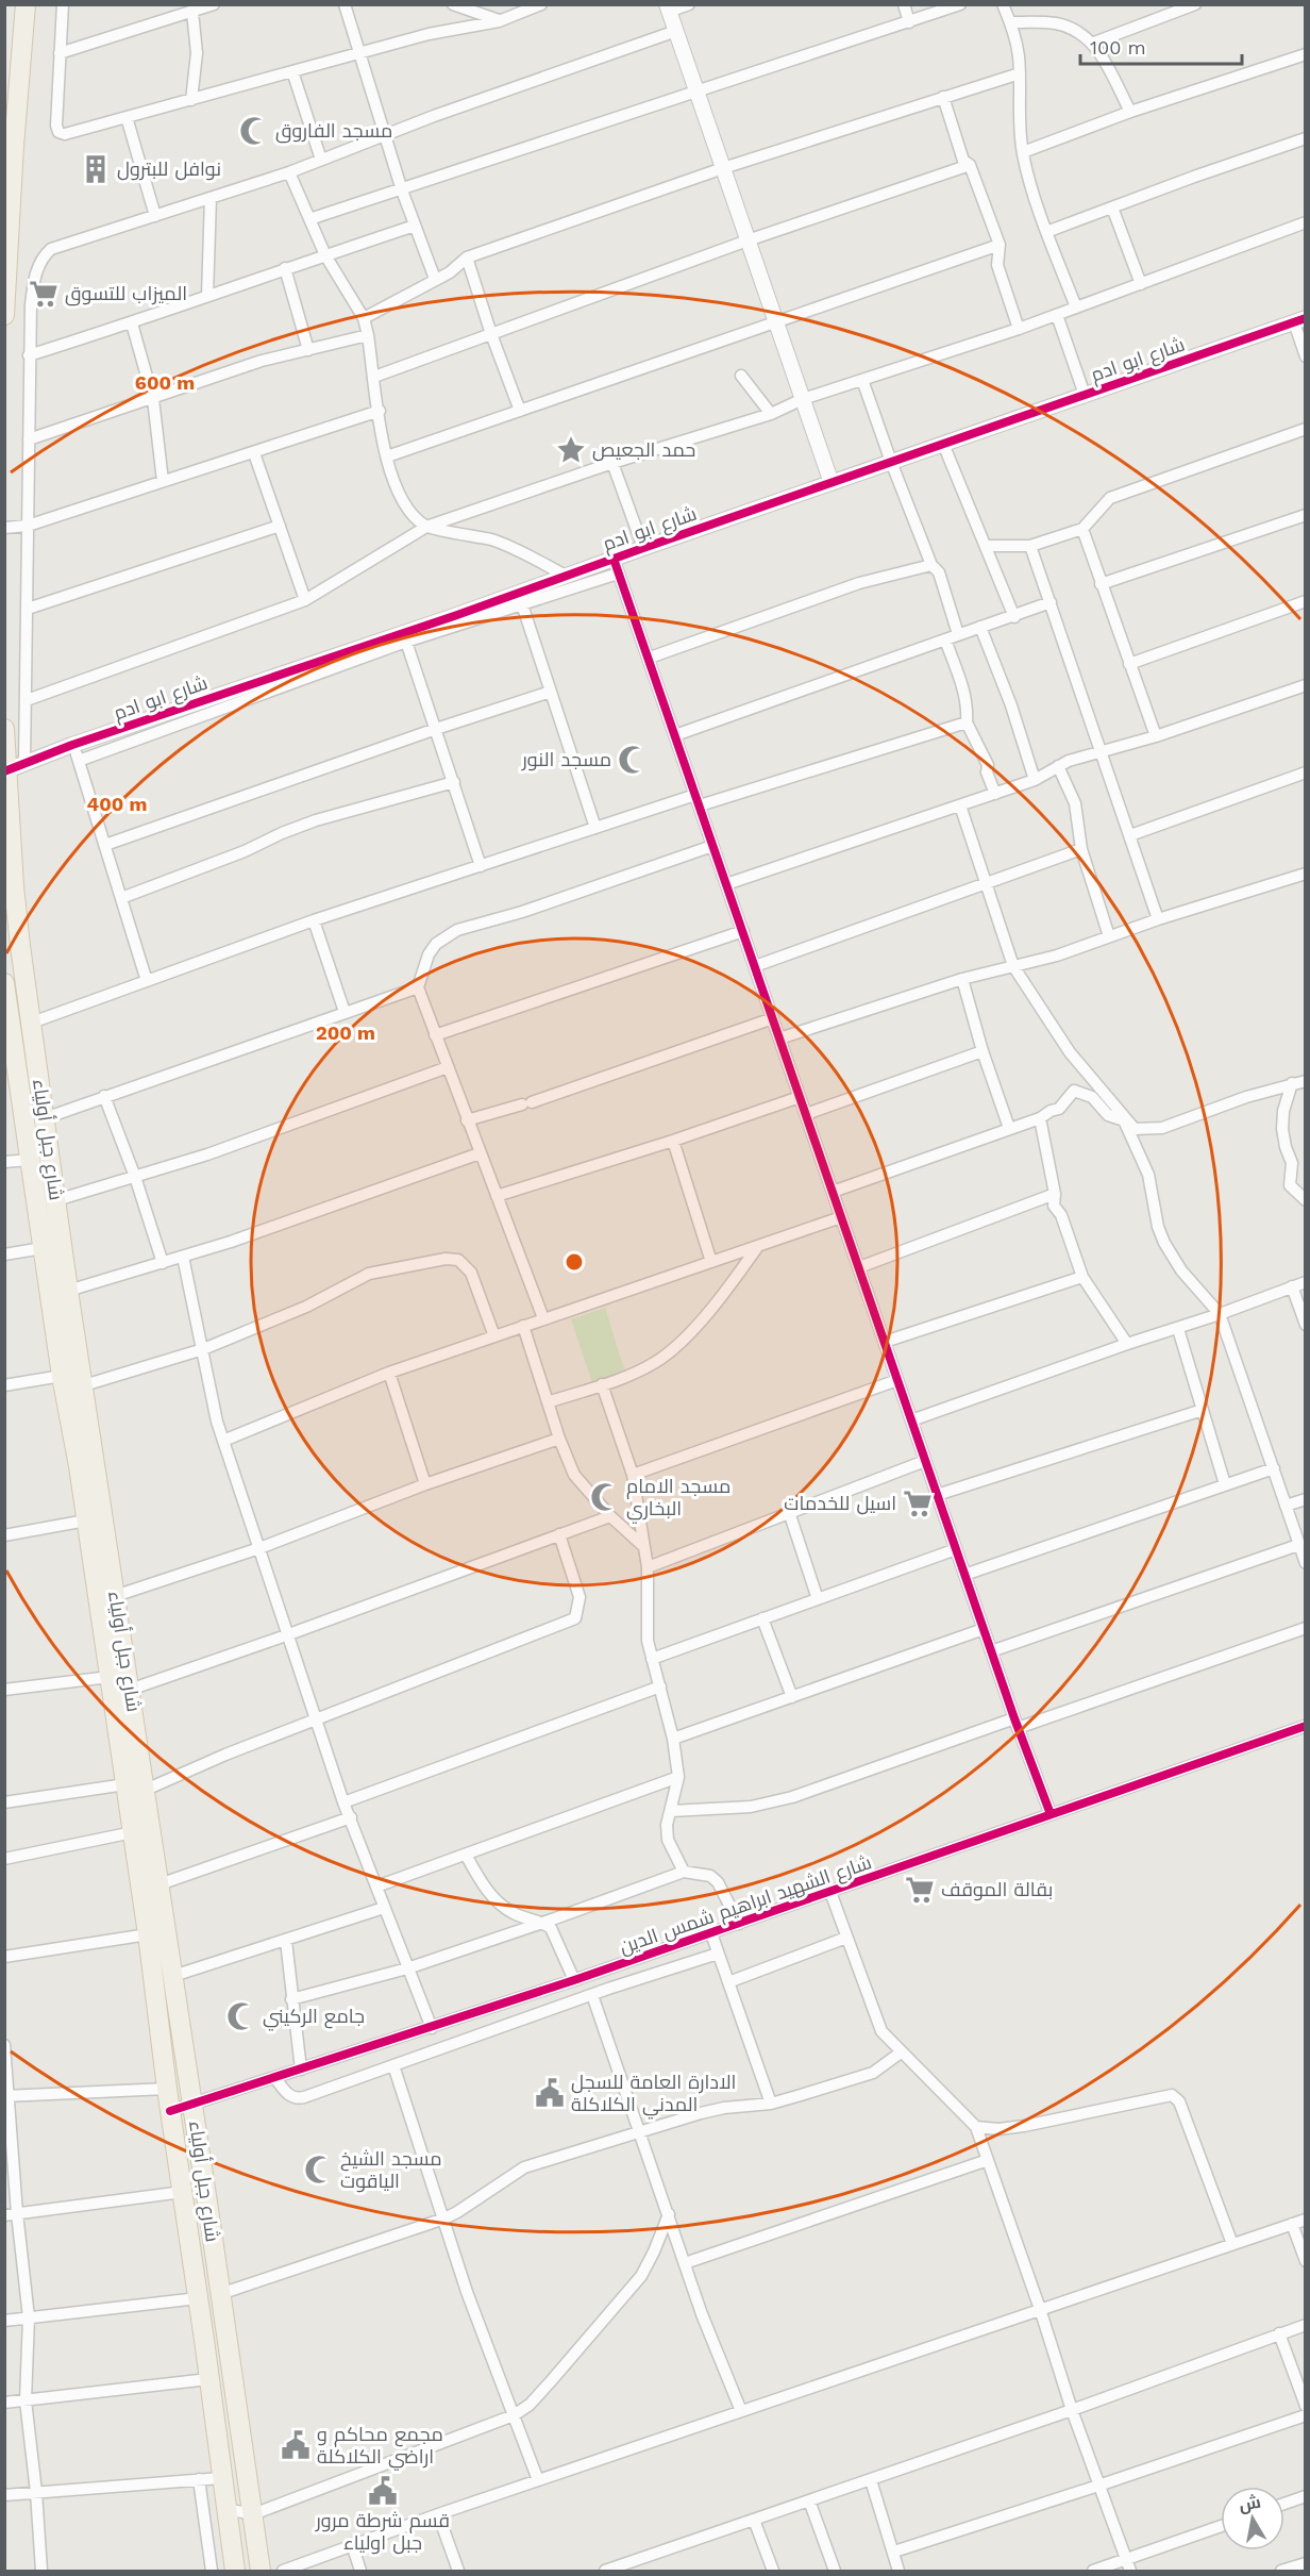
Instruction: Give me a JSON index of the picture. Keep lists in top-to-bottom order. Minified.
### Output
{"streets":{"main road":["شارع جبل أولياء"],"street":["شارع ابو ادم","شارع الشهيد ابراهيم شمس الدين"]},"crossings":[["شارع ابو ادم","شارع جبل أولياء"],["شارع جبل أولياء","شارع الشهيد ابراهيم شمس الدين"]],"places":{"mosque":["مسجد الفاروق","مسجد النور","مسجد الامام البخاري","جامع الركيني","مسجد الشيخ الياقوت"],"building":["نوافل للبترول"],"supermarket":["الميزاب للتسوق","اسيل للخدمات","بقالة الموقف"],"place":["حمد الجعيص"],"public building":["الادارة العامة للسجل المدني الكلاكلة","مجمع محاكم و اراضي الكلاكلة","قسم شرطة مرور جبل اولياء"]},"scale_bar":"100 m","north":"top","rings":["600 m","400 m","200 m"]}
